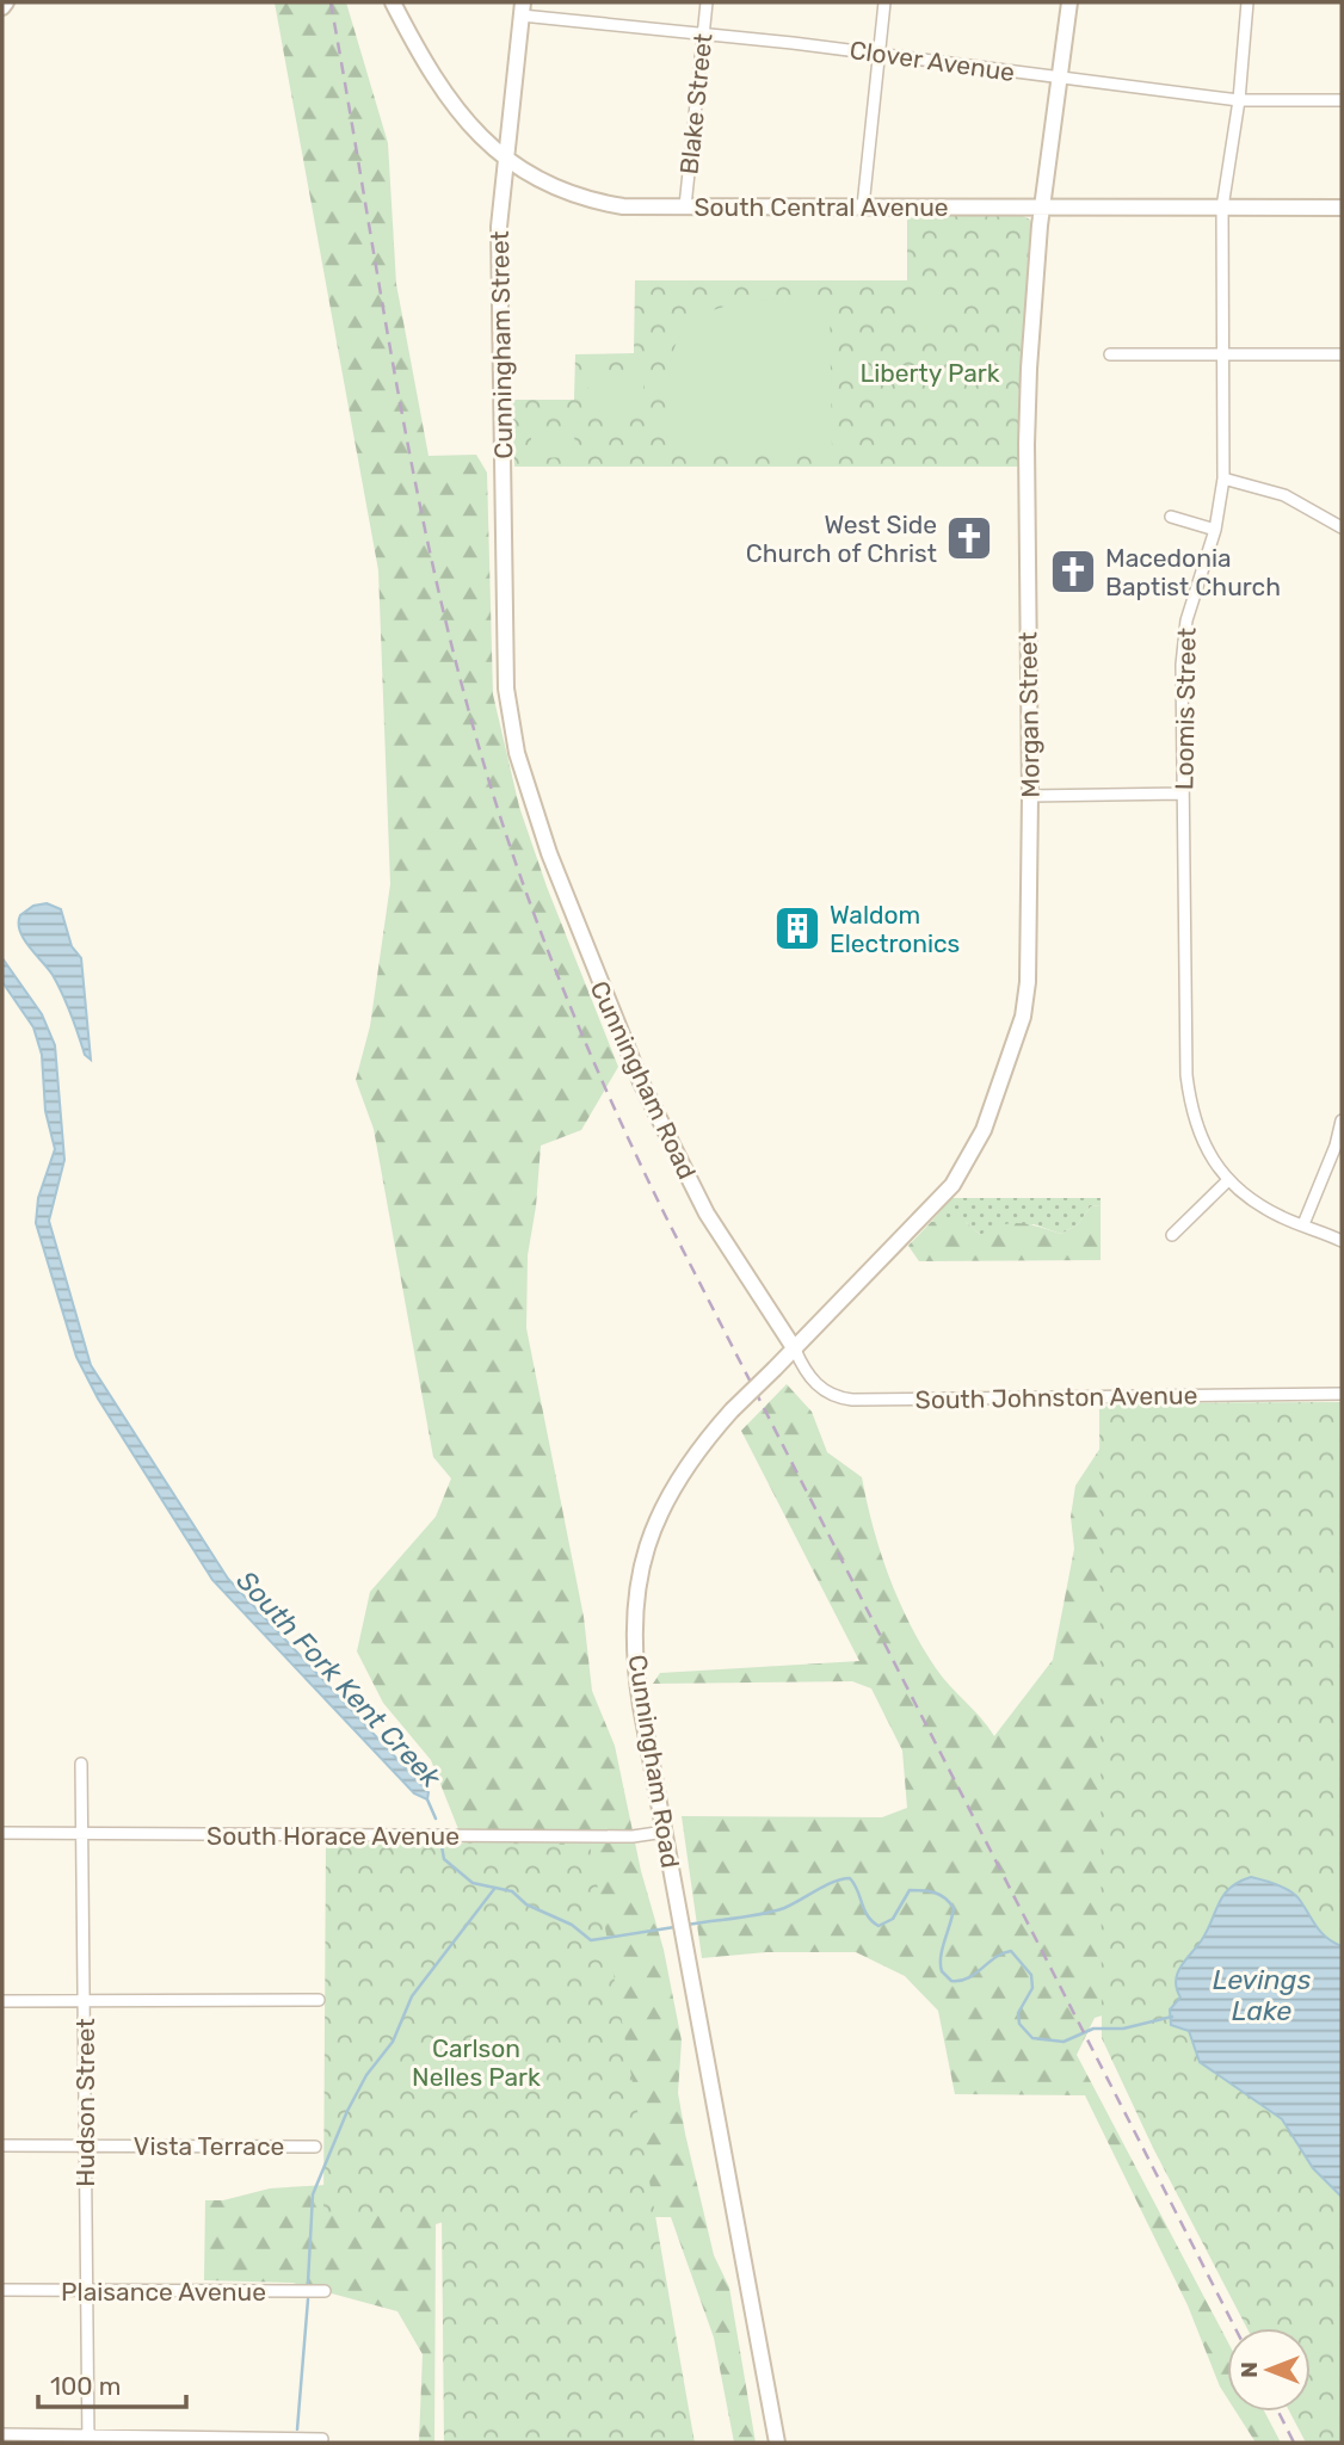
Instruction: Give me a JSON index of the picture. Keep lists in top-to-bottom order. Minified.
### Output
{"streets":{"main road":["South Central Avenue","Cunningham Street","Morgan Street","Cunningham Road"],"street":["Clover Avenue","Blake Street","Loomis Street","South Johnston Avenue","South Horace Avenue","Hudson Street","Vista Terrace","Plaisance Avenue"]},"crossings":[["Clover Avenue","Blake Street"],["Clover Avenue","Cunningham Street"],["Clover Avenue","Loomis Street"],["Clover Avenue","Morgan Street"],["Blake Street","South Central Avenue"],["South Central Avenue","Cunningham Street"],["South Central Avenue","Loomis Street"],["South Central Avenue","Morgan Street"],["Cunningham Street","Cunningham Road"],["Morgan Street","Cunningham Road"],["Morgan Street","South Johnston Avenue"],["Cunningham Road","South Johnston Avenue"],["Cunningham Road","South Horace Avenue"],["South Horace Avenue","Hudson Street"],["Hudson Street","Vista Terrace"],["Hudson Street","Plaisance Avenue"]],"water":["South Fork Kent Creek","Levings Lake"],"parks":["Liberty Park","Carlson Nelles Park"],"places":{"church":["West Side Church of Christ","Macedonia Baptist Church"],"building":["Waldom Electronics"]},"scale_bar":"100 m","north":"left"}
